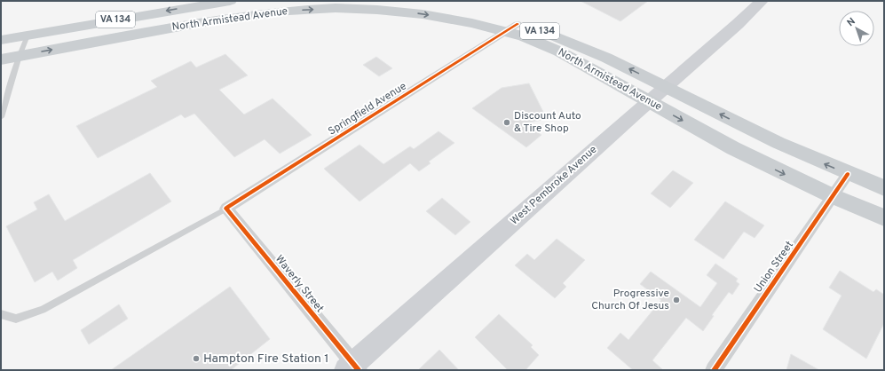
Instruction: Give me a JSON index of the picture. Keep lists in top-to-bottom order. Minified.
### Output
{"streets":{"main road":["VA 134","North Armistead Avenue","West Pembroke Avenue"],"street":["Springfield Avenue","Union Street","Waverly Street"]},"crossings":[["North Armistead Avenue","Springfield Avenue"],["North Armistead Avenue","West Pembroke Avenue"],["North Armistead Avenue","Union Street"],["Springfield Avenue","Waverly Street"],["West Pembroke Avenue","Waverly Street"]],"places":["Discount Auto & Tire Shop","Progressive Church Of Jesus","Hampton Fire Station 1"],"north":"top left"}
